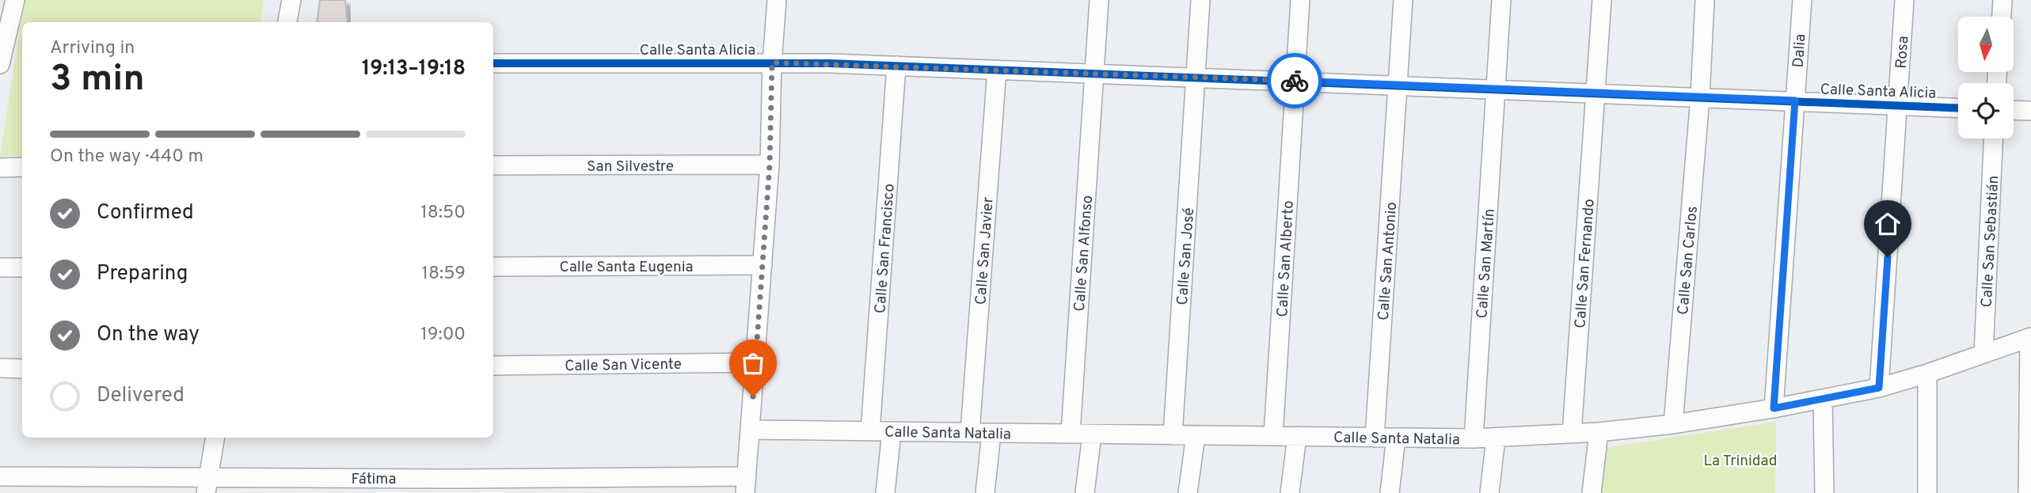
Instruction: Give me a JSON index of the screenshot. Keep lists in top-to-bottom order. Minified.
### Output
{"streets":{"street":["Calle Santa Alicia","Dalia","Rosa","San Silvestre","Calle San Sebastián","Calle San Francisco","Calle San Javier","Calle San Alfonso","Calle San José","Calle San Alberto","Calle San Carlos","Calle San Antonio","Calle San Martín","Calle San Fernando","Calle Santa Eugenia","Calle San Vicente","Calle Santa Natalia","Fátima"]},"crossings":[["Calle Santa Alicia","Dalia"],["Calle Santa Alicia","Rosa"],["Calle Santa Alicia","Calle San Francisco"],["Calle Santa Alicia","Calle San Javier"],["Calle Santa Alicia","Calle San Alfonso"],["Calle Santa Alicia","Calle San José"],["Calle Santa Alicia","Calle San Alberto"],["Calle Santa Alicia","Calle San Carlos"],["Calle Santa Alicia","Calle San Antonio"],["Calle Santa Alicia","Calle San Martín"],["Calle Santa Alicia","Calle San Fernando"],["Dalia","Calle Santa Natalia"],["Rosa","Calle Santa Natalia"],["Calle San Sebastián","Calle Santa Natalia"],["Calle San Francisco","Calle Santa Natalia"],["Calle San Javier","Calle Santa Natalia"],["Calle San Alfonso","Calle Santa Natalia"],["Calle San José","Calle Santa Natalia"],["Calle San Alberto","Calle Santa Natalia"],["Calle San Carlos","Calle Santa Natalia"],["Calle San Antonio","Calle Santa Natalia"],["Calle San Martín","Calle Santa Natalia"],["Calle San Fernando","Calle Santa Natalia"]],"parks":["La Trinidad"],"north":"bottom","page":{"heading":["3 min","Arriving in","19:13–19:18"],"bar":"On the way · 440 m","list":[["Confirmed","18:50"],["Preparing","18:59"],["On the way","19:00"],"Delivered"]}}
